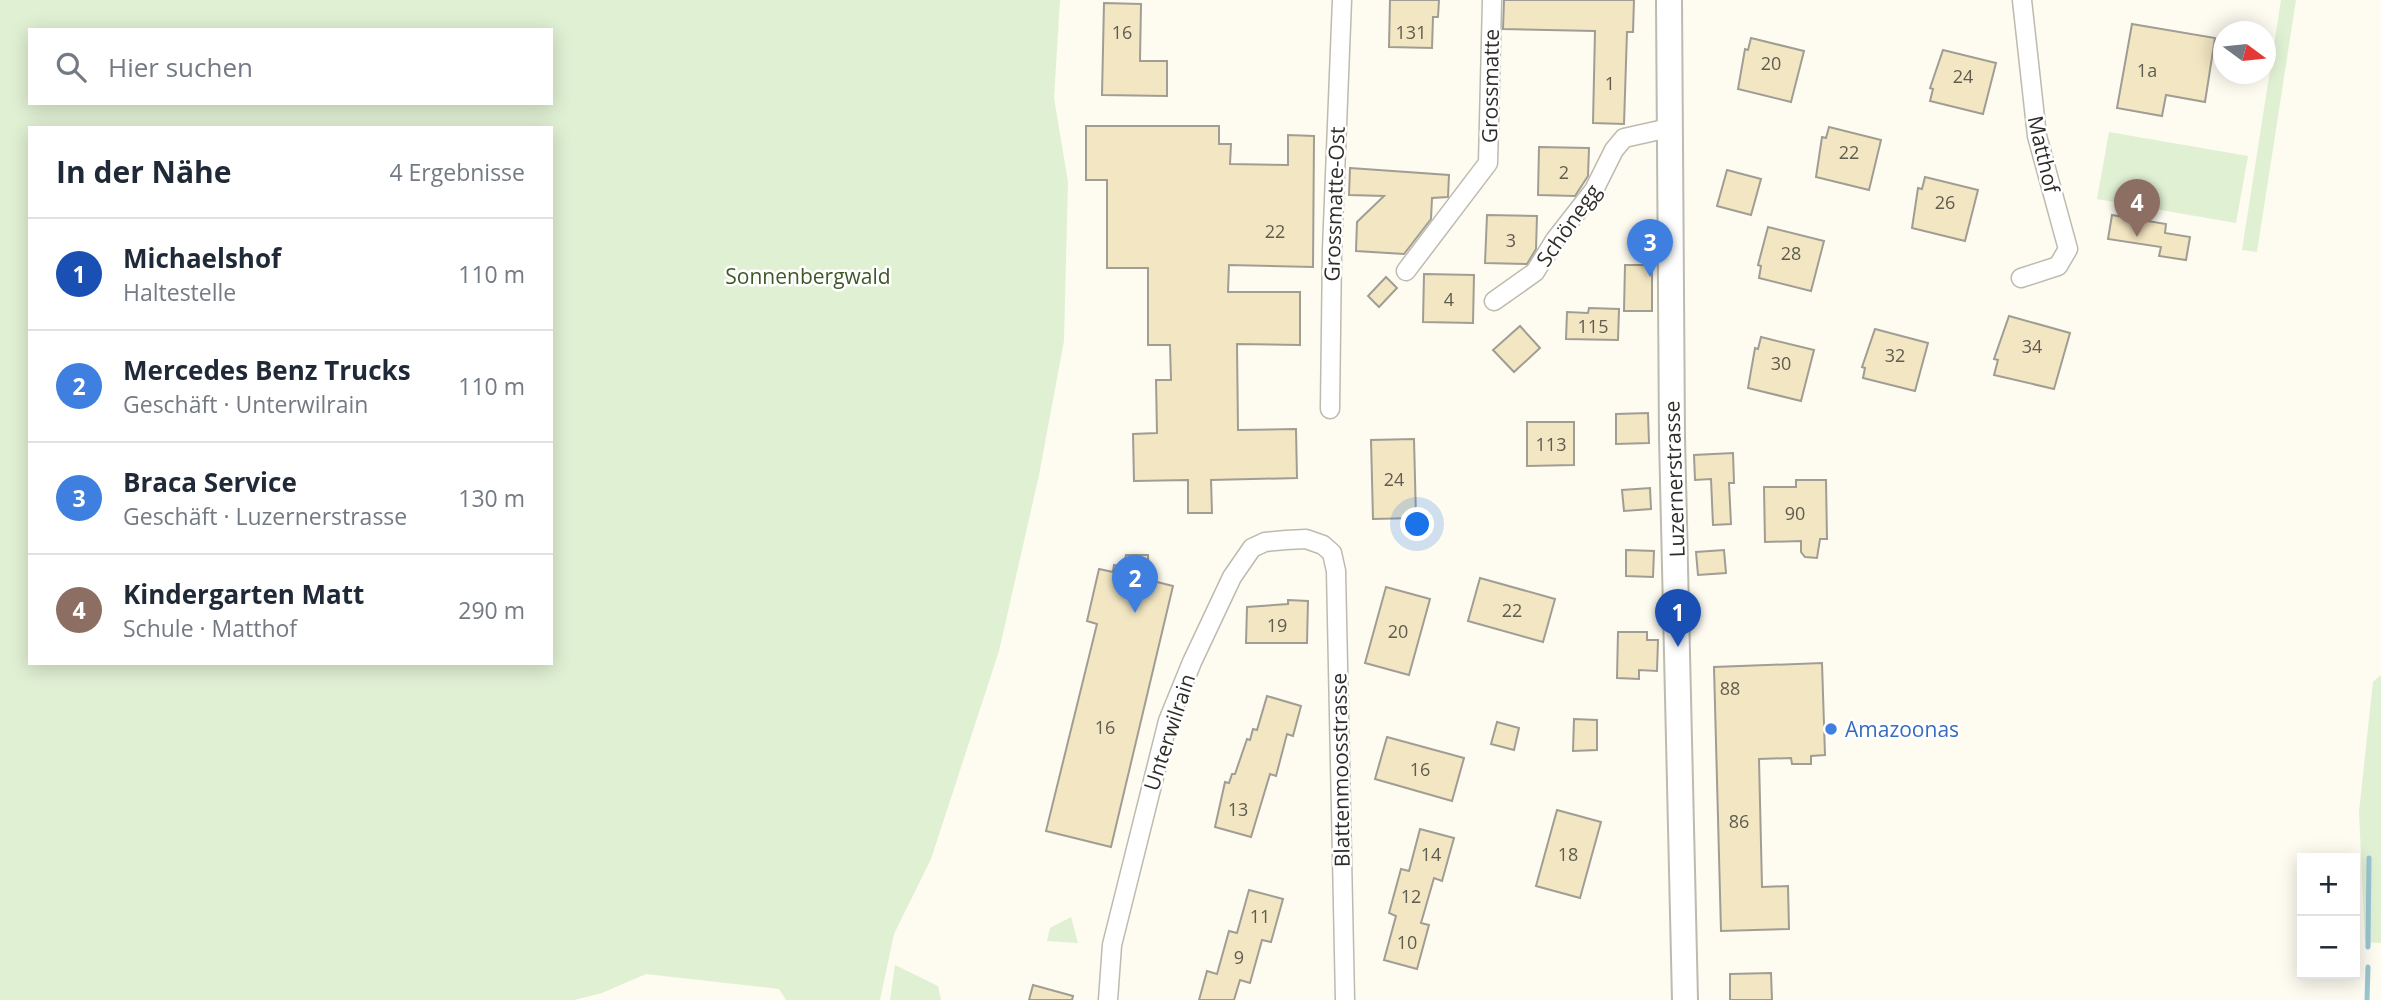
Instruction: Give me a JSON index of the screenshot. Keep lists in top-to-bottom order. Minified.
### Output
{"streets":{"main road":["Luzernerstrasse"],"street":["Grossmatte","Matthof","Grossmatte-Ost","Schönegg","Unterwilrain","Blattenmoosstrasse"]},"crossings":[["Schönegg","Luzernerstrasse"],["Unterwilrain","Blattenmoosstrasse"]],"parks":["Sonnenbergwald"],"places":["Amazoonas"],"house_numbers":["16","131","20","1a","24","1","22","2","26","22","3","28","4","115","34","32","30","113","24","90","22","19","20","88","16","16","13","86","14","18","12","11","10","9"],"north":"right","page":{"search":"Hier suchen","heading":["In der Nähe","4 Ergebnisse"],"pins":["4","3","2","1"],"list":[{"mark":"1","name":"Michaelshof","note":"Haltestelle","value":"110 m"},{"mark":"2","name":"Mercedes Benz Trucks","note":"Geschäft · Unterwilrain","value":"110 m"},{"mark":"3","name":"Braca Service","note":"Geschäft · Luzernerstrasse","value":"130 m"},{"mark":"4","name":"Kindergarten Matt","note":"Schule · Matthof","value":"290 m"}],"map_buttons":["+","−"]}}
